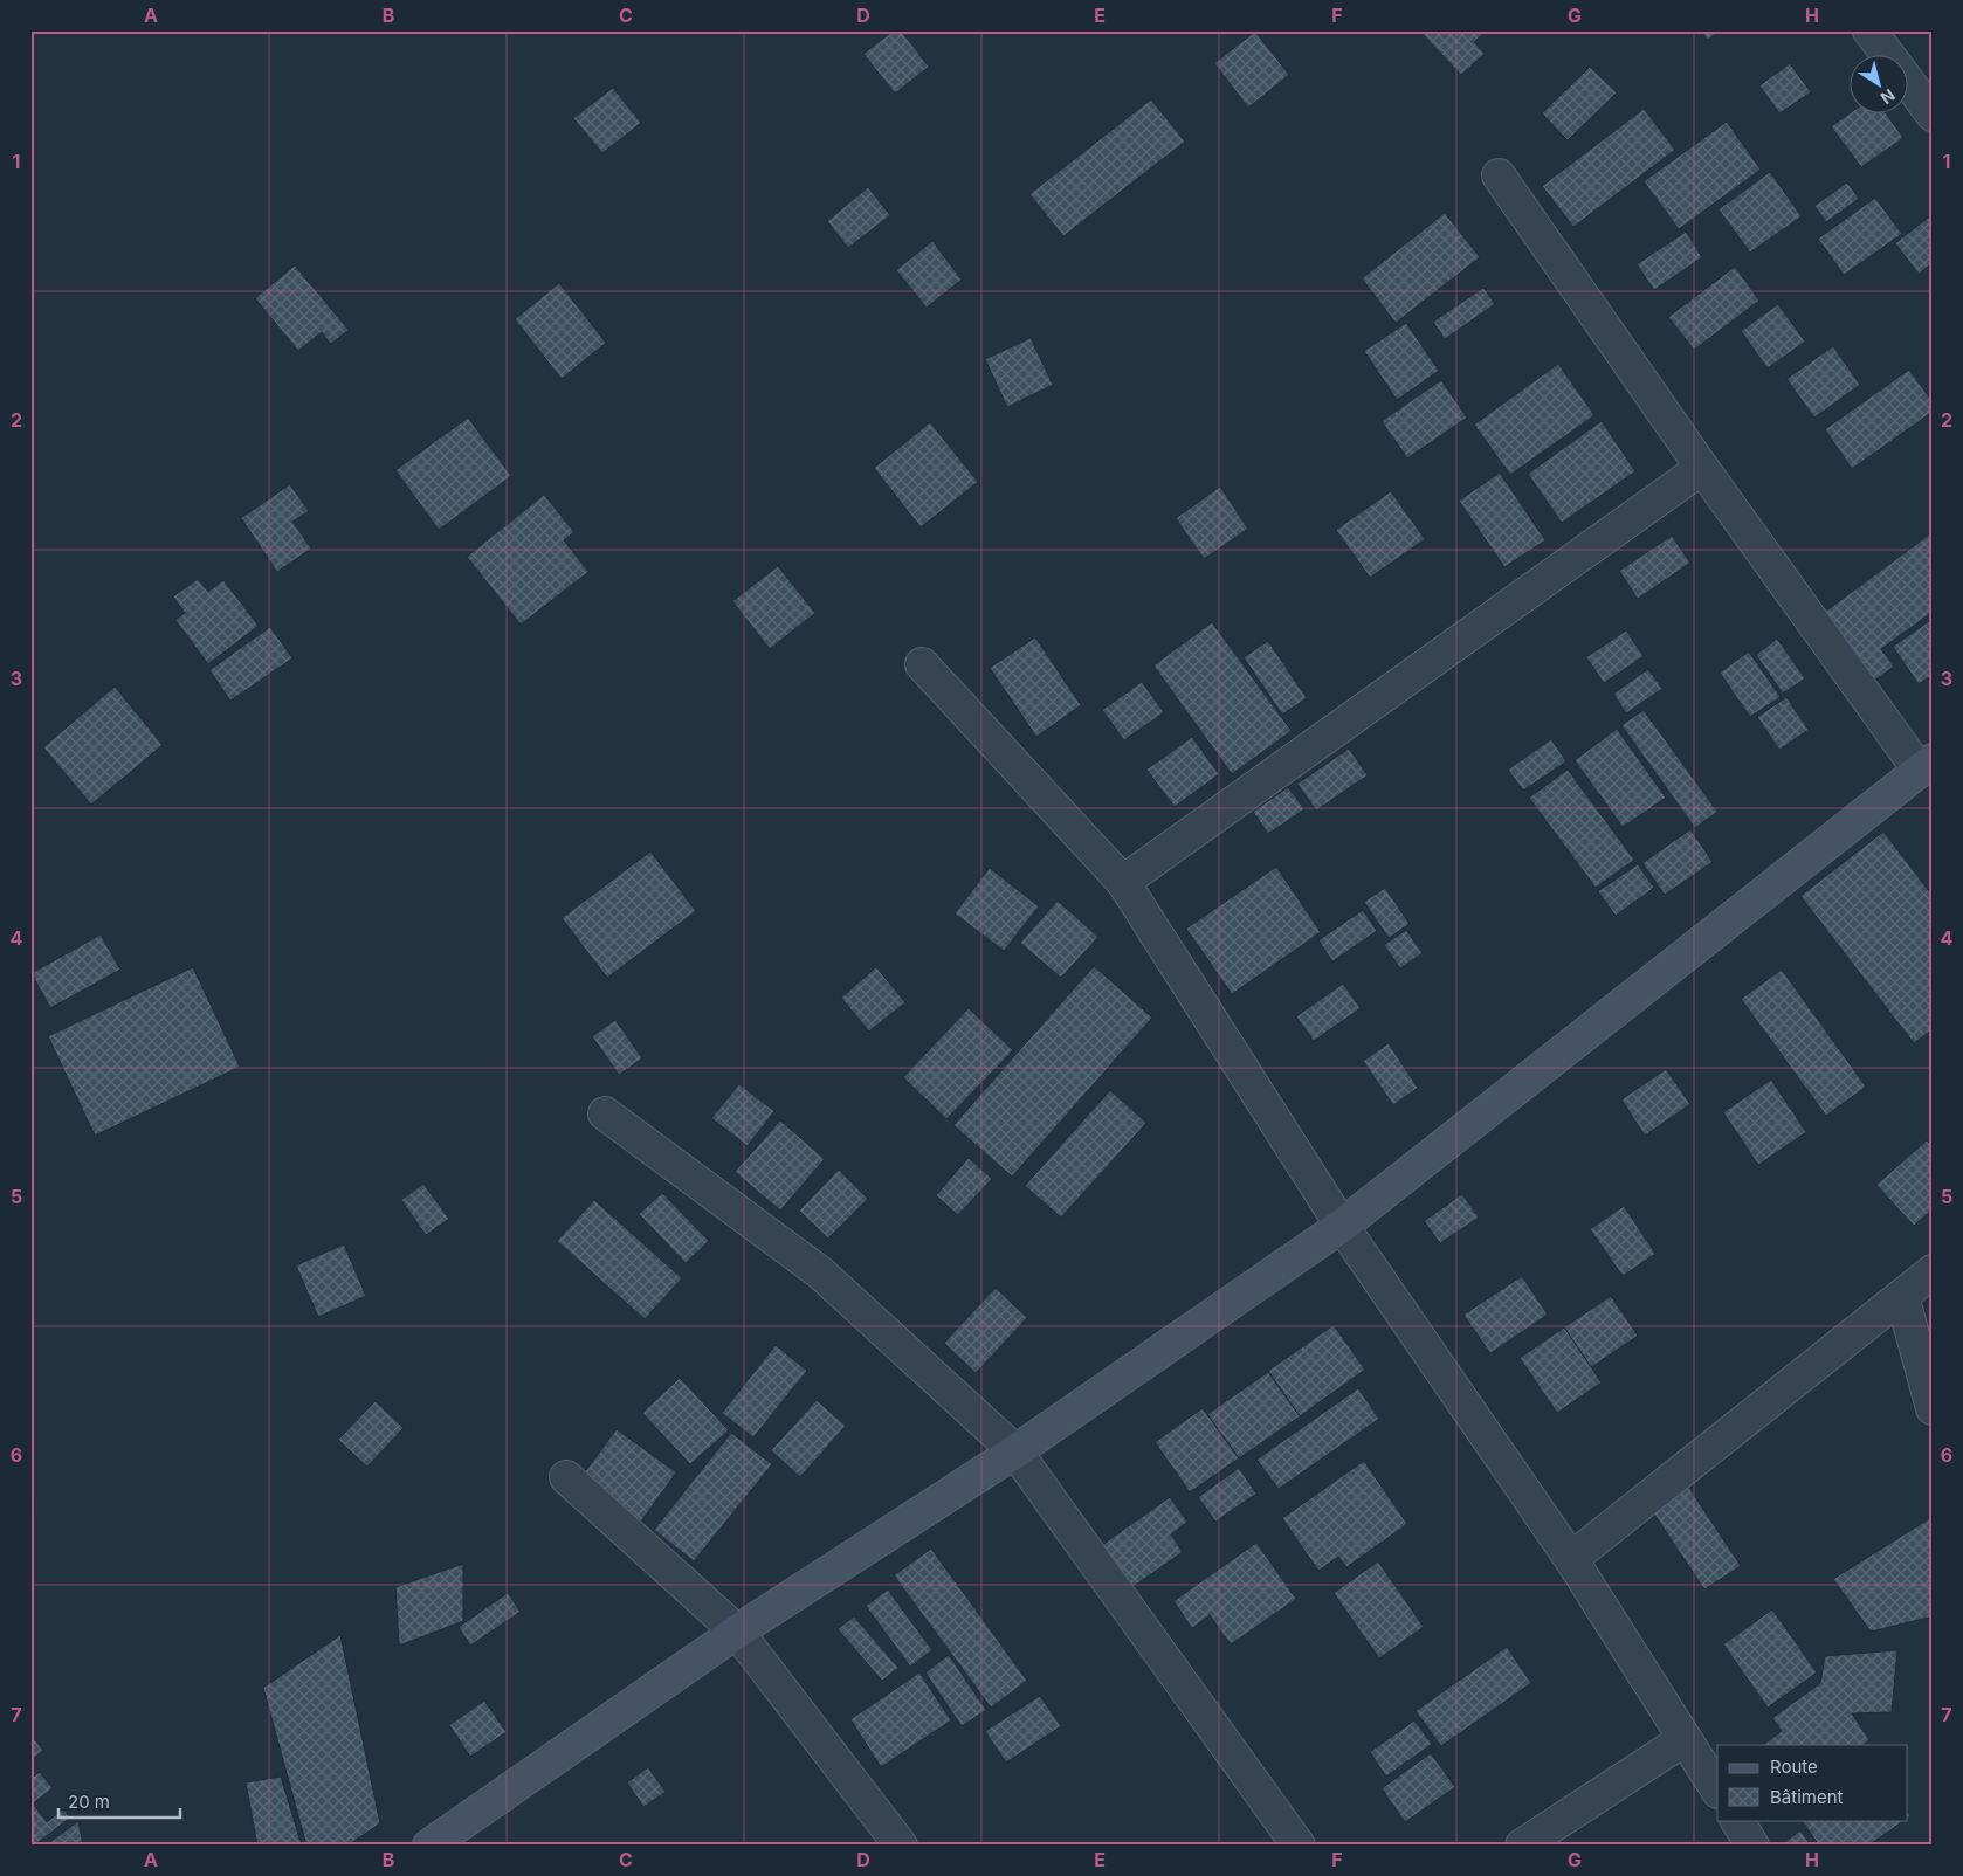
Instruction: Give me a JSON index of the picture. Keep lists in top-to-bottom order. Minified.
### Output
{"legend":["Route","Bâtiment"],"scale_bar":"20 m","north":"bottom right","grid":{"columns":["A","B","C","D","E","F","G","H"],"rows":["1","2","3","4","5","6","7"]}}
